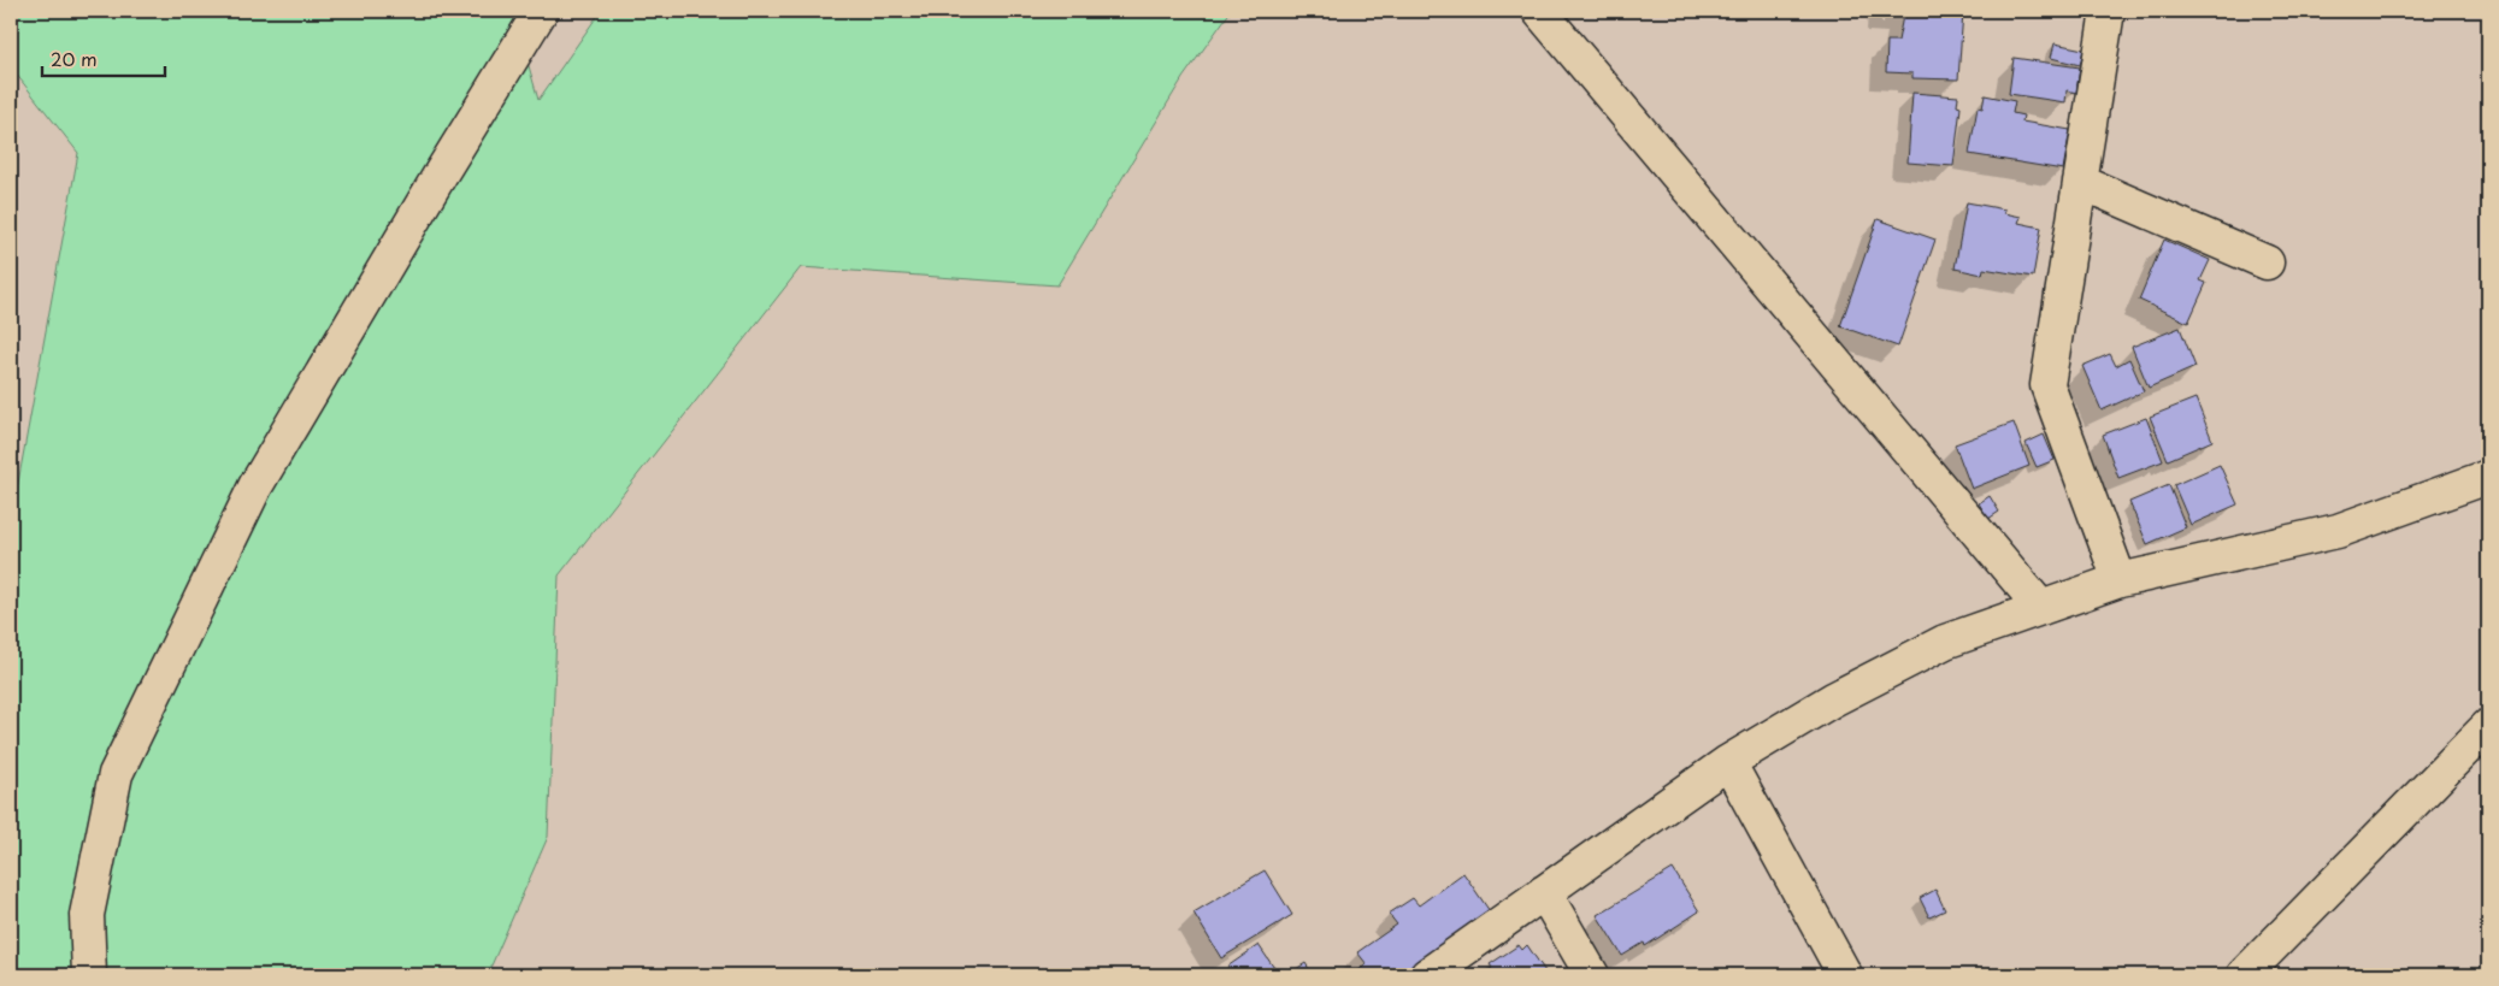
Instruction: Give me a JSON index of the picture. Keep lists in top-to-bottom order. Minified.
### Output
{"scale_bar":"20 m"}
